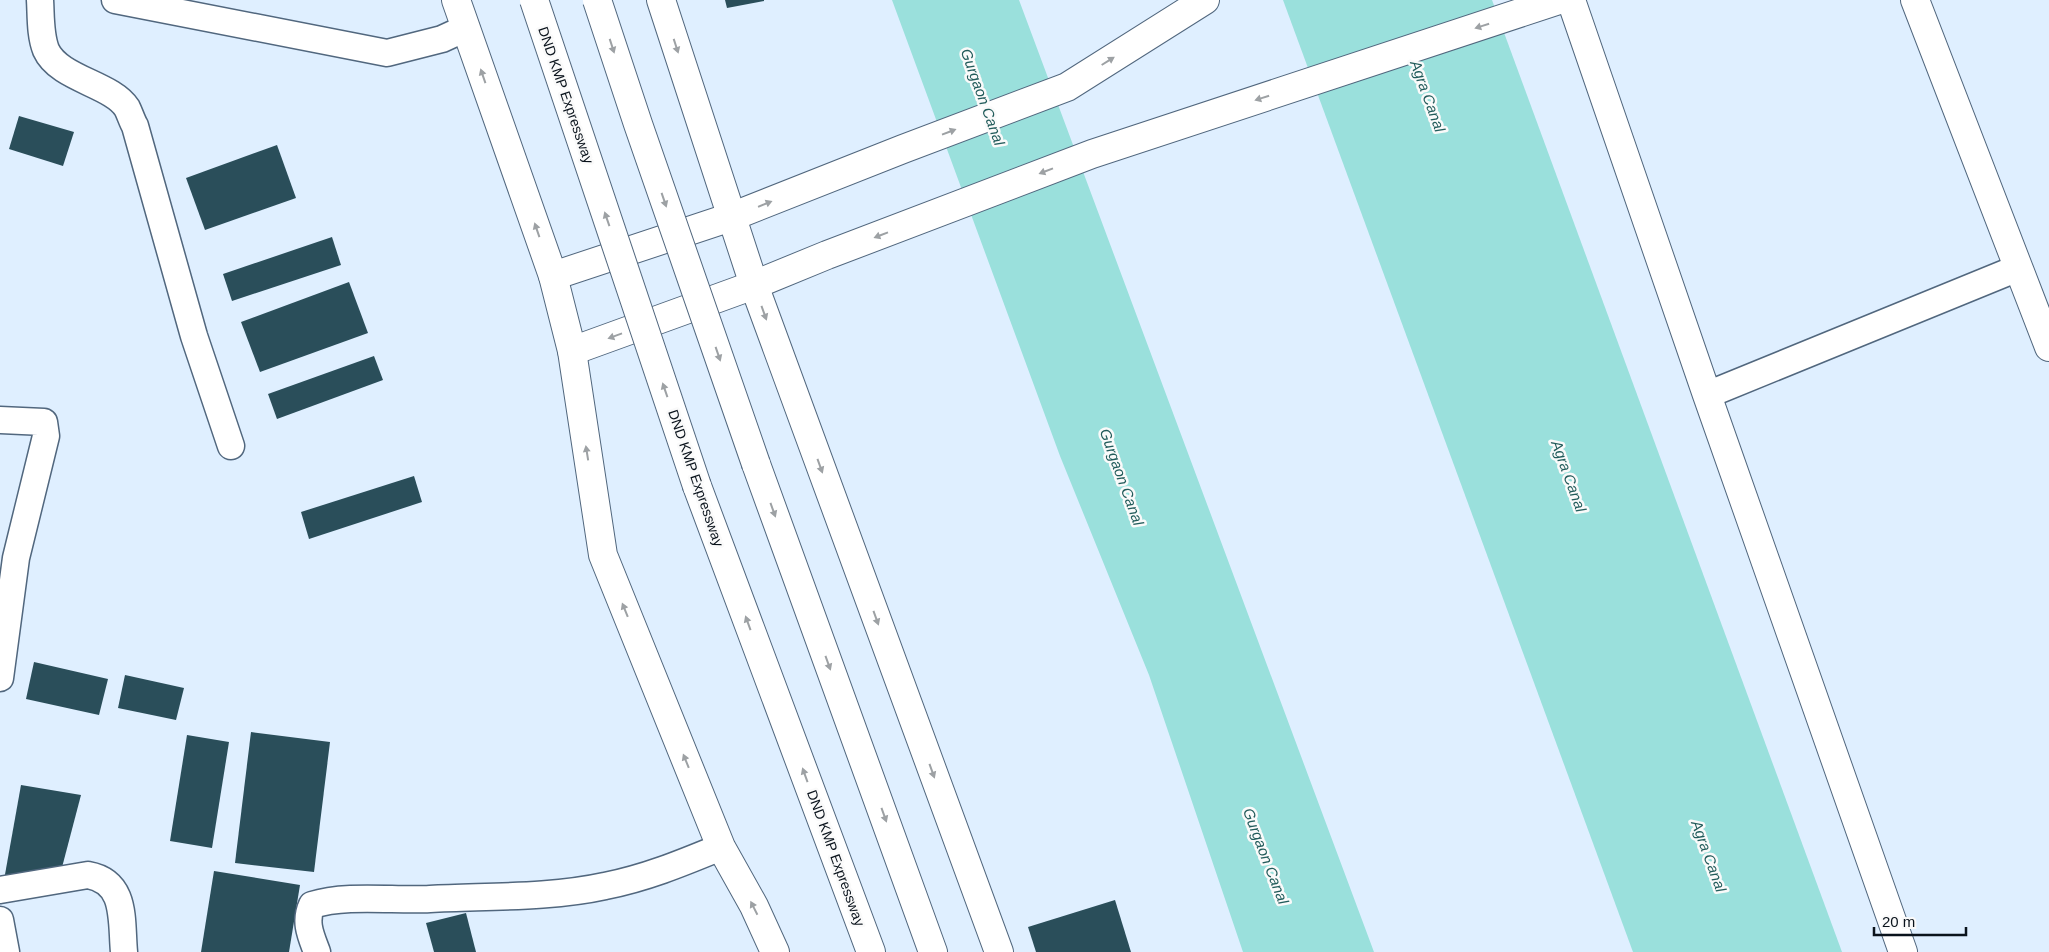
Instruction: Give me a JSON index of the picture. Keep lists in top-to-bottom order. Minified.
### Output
{"streets":{"main road":["DND KMP Expressway"]},"water":["Agra Canal","Gurgaon Canal"],"scale_bar":"20 m"}
